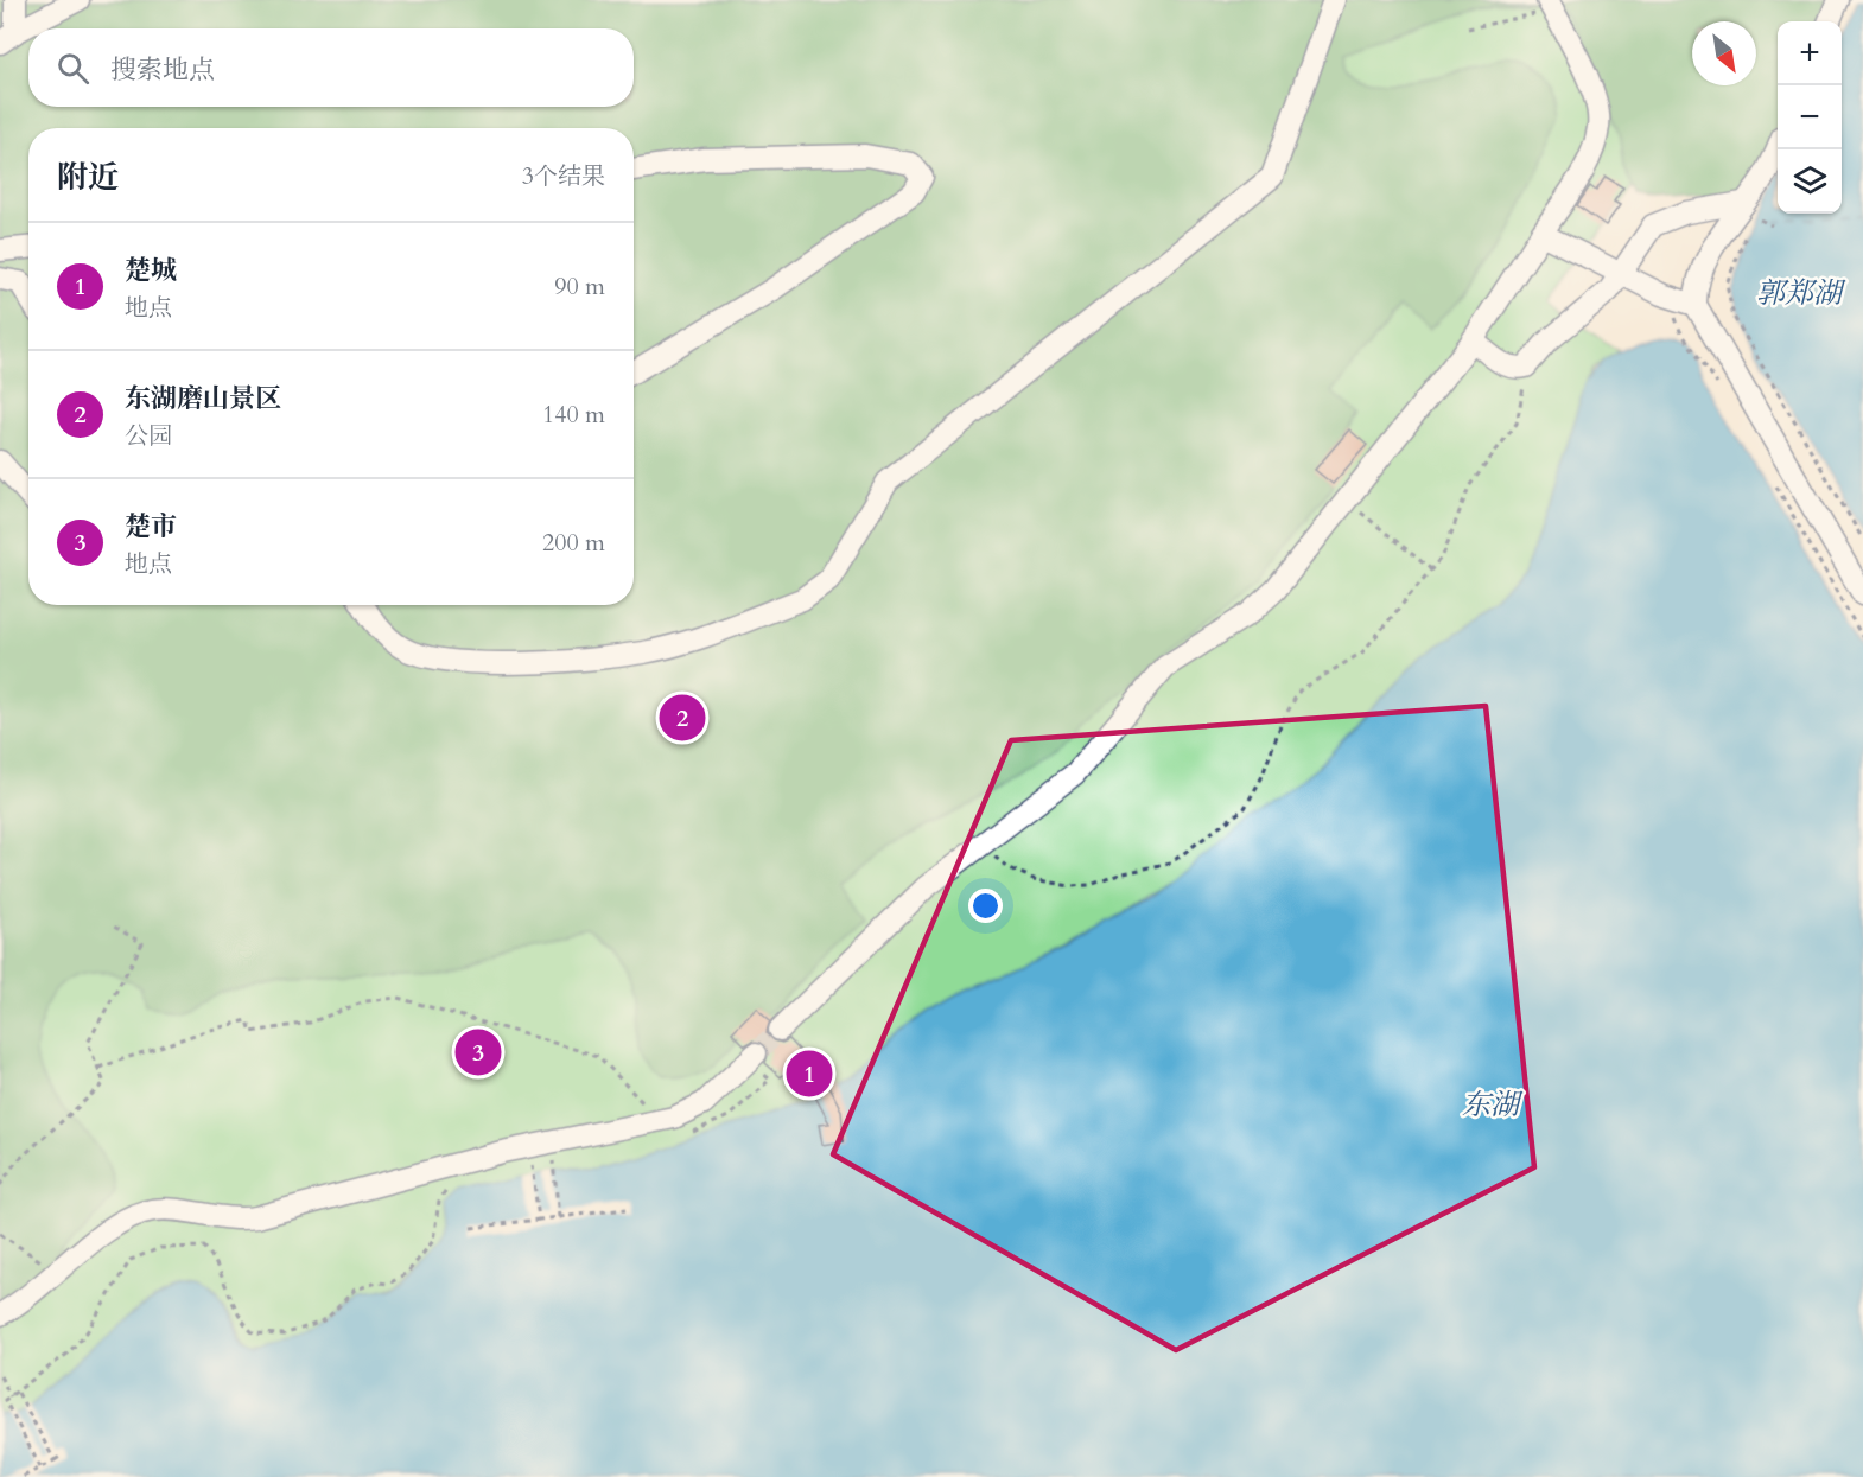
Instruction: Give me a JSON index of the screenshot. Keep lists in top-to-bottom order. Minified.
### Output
{"water":["郭郑湖","东湖"],"north":"bottom right","page":{"map_buttons":["+","−"],"search":"搜索地点","heading":["附近","3个结果"],"list":[{"mark":"1","name":"楚城","note":"地点","value":"90 m"},{"mark":"2","name":"东湖磨山景区","note":"公园","value":"140 m"},{"mark":"3","name":"楚市","note":"地点","value":"200 m"}],"pins":["2","3","1"]}}
